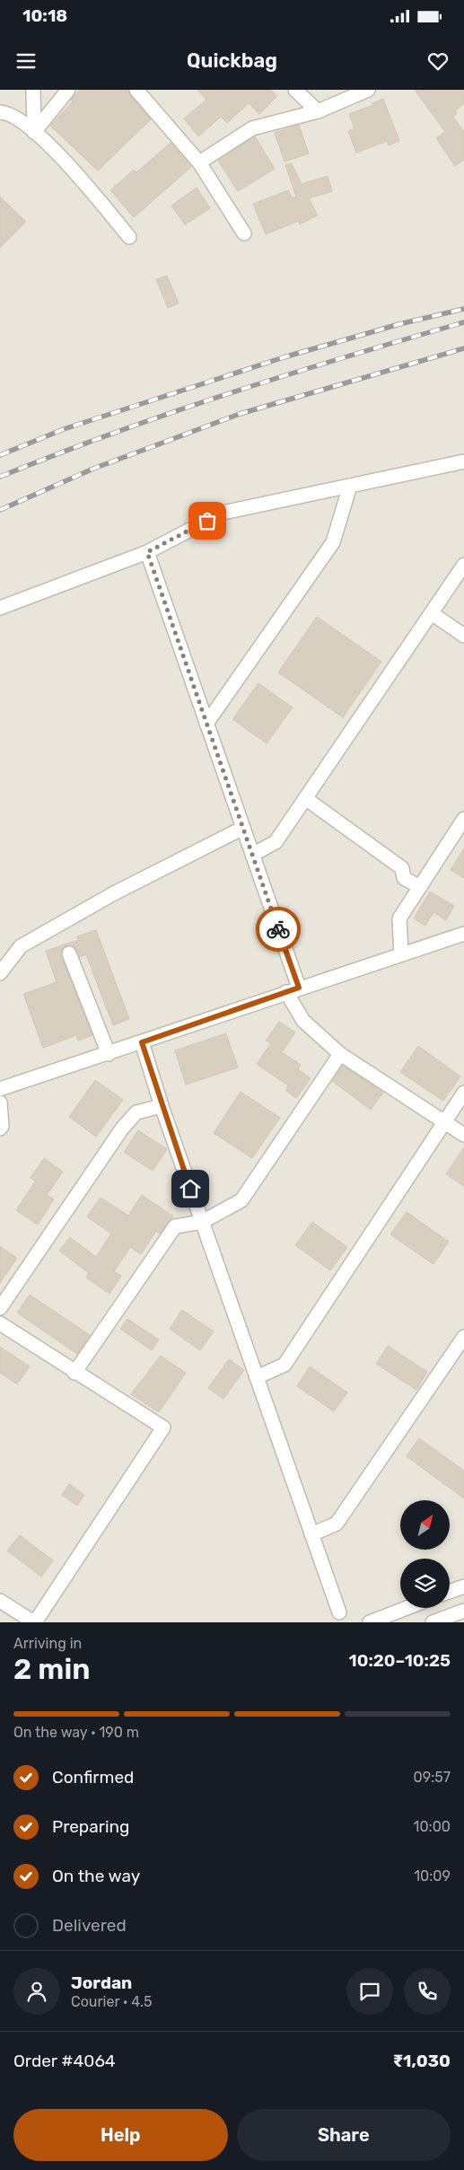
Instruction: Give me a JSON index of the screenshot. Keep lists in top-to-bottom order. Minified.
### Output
{"north":"top right","page":{"status":"10:18","header":"Quickbag","heading":["2 min","Arriving in","10:20–10:25"],"panel":["Jordan","Courier · 4.5","Order #4064","₹1,030"],"bar":"On the way · 190 m","list":[["Confirmed","09:57"],["Preparing","10:00"],["On the way","10:09"],"Delivered"],"buttons":["Help","Share"]}}
